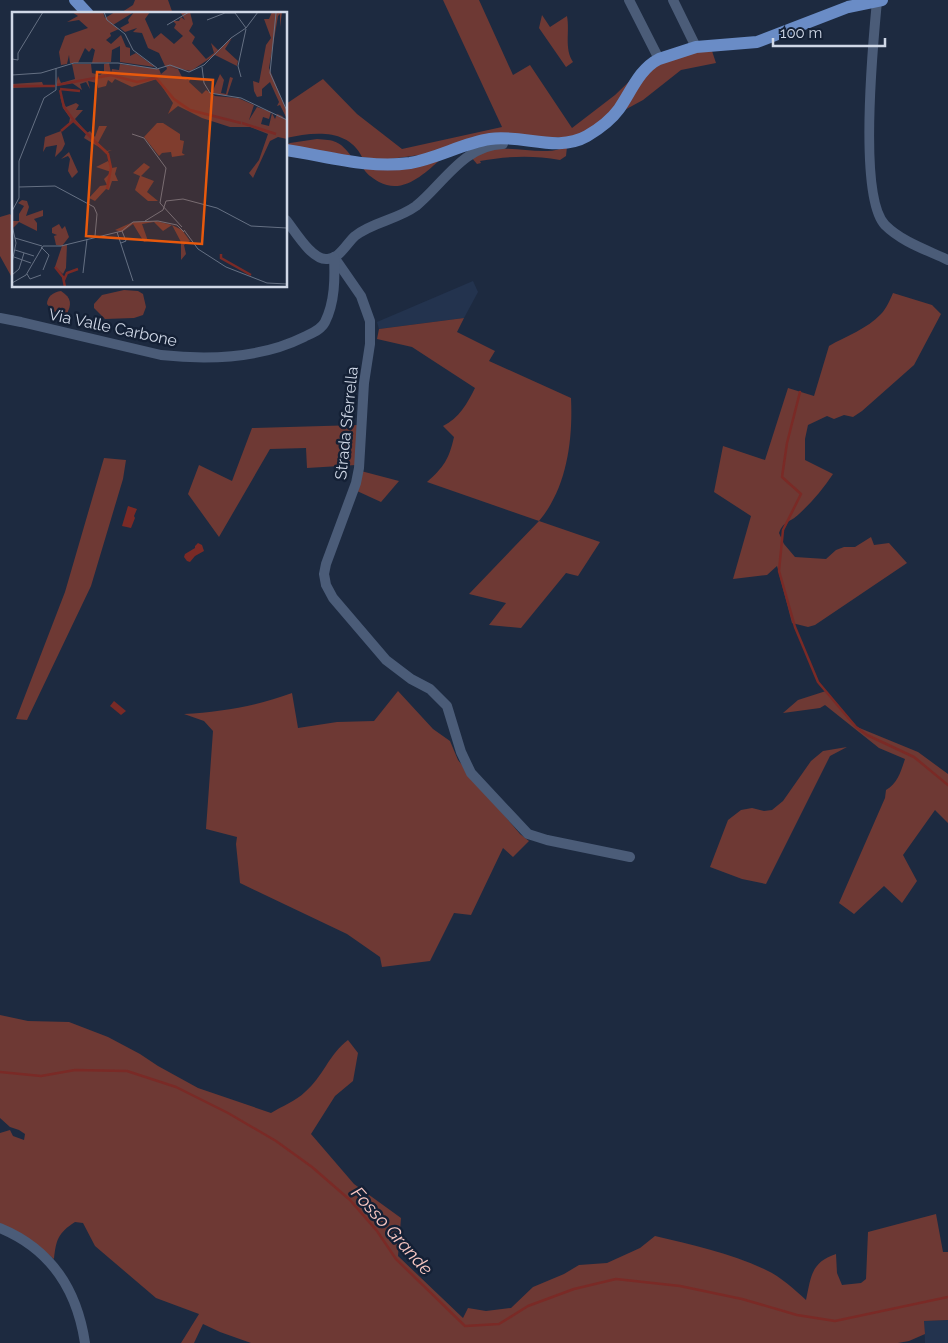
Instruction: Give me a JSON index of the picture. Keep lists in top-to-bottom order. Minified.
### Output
{"streets":{"street":["Via Valle Carbone","Strada Sferrella"]},"crossings":[["Via Valle Carbone","Strada Sferrella"]],"water":["Fosso Grande"],"scale_bar":"100 m"}
